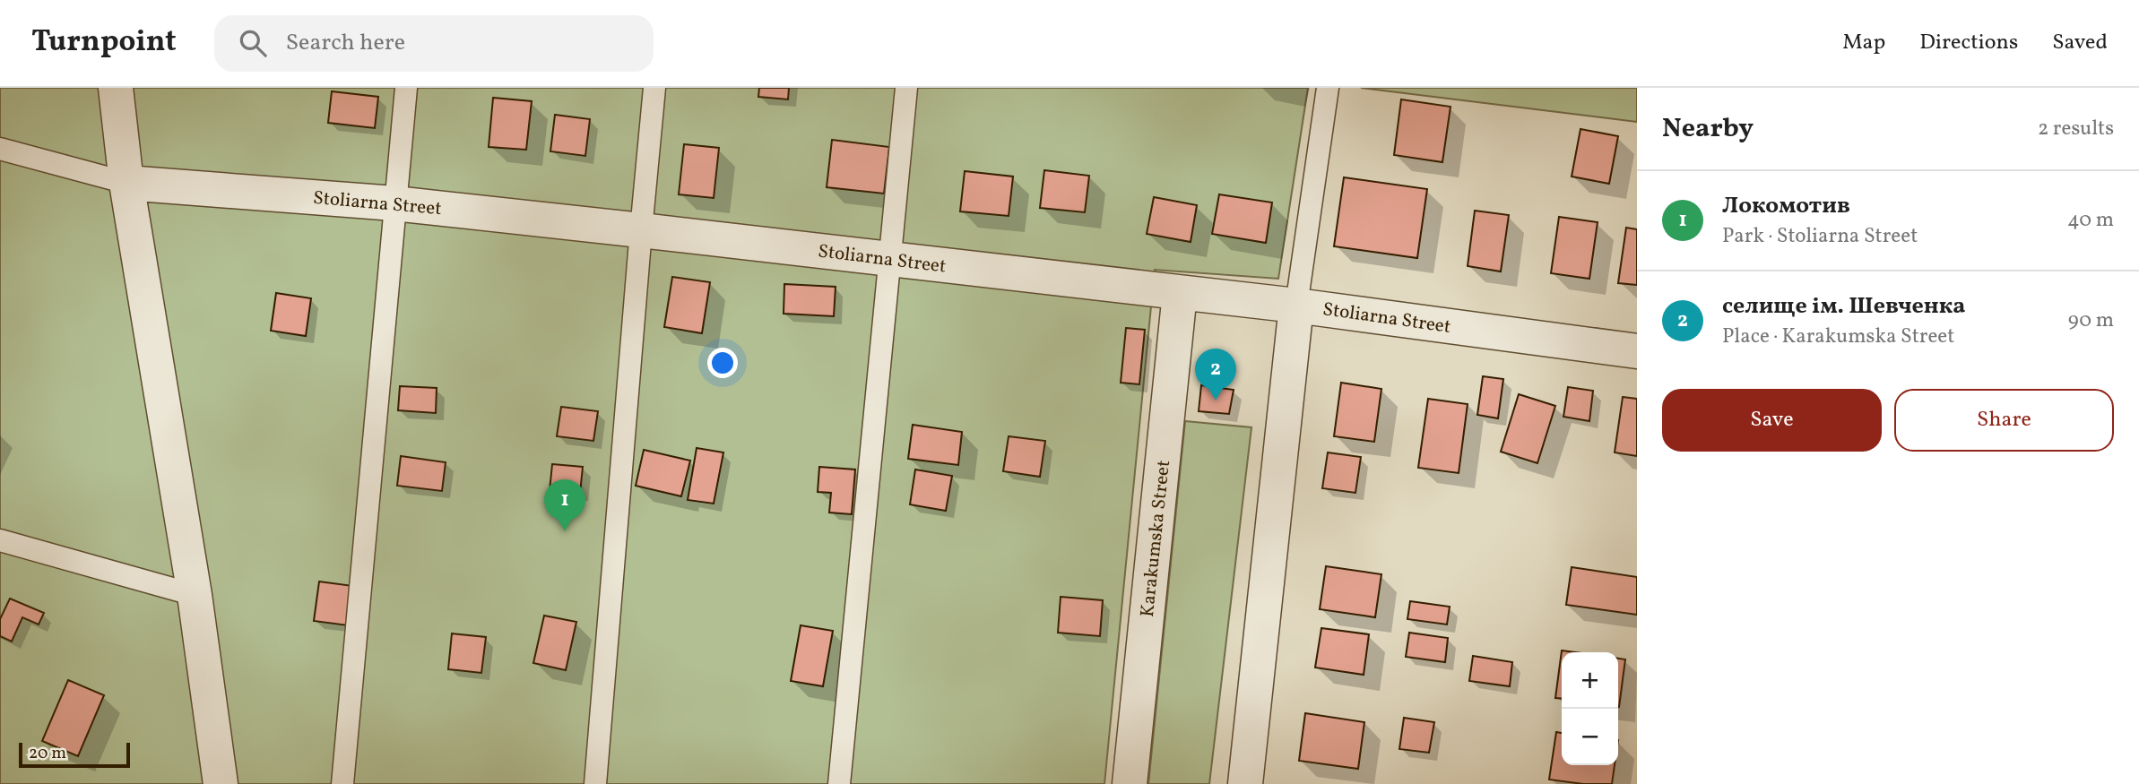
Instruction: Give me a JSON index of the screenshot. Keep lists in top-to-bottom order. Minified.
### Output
{"streets":{"street":["Stoliarna Street","Karakumska Street"]},"crossings":[["Stoliarna Street","Karakumska Street"]],"scale_bar":"20 m","page":{"header":"Turnpoint","search":"Search here","nav":["Map","Directions","Saved"],"heading":["Nearby","2 results"],"list":[{"mark":"1","name":"Локомотив","note":"Park · Stoliarna Street","value":"40 m"},{"mark":"2","name":"селище ім. Шевченка","note":"Place · Karakumska Street","value":"90 m"}],"pins":["2","1"],"buttons":["Save","Share"],"map_buttons":["+","−"],"scale":"20 m"}}
